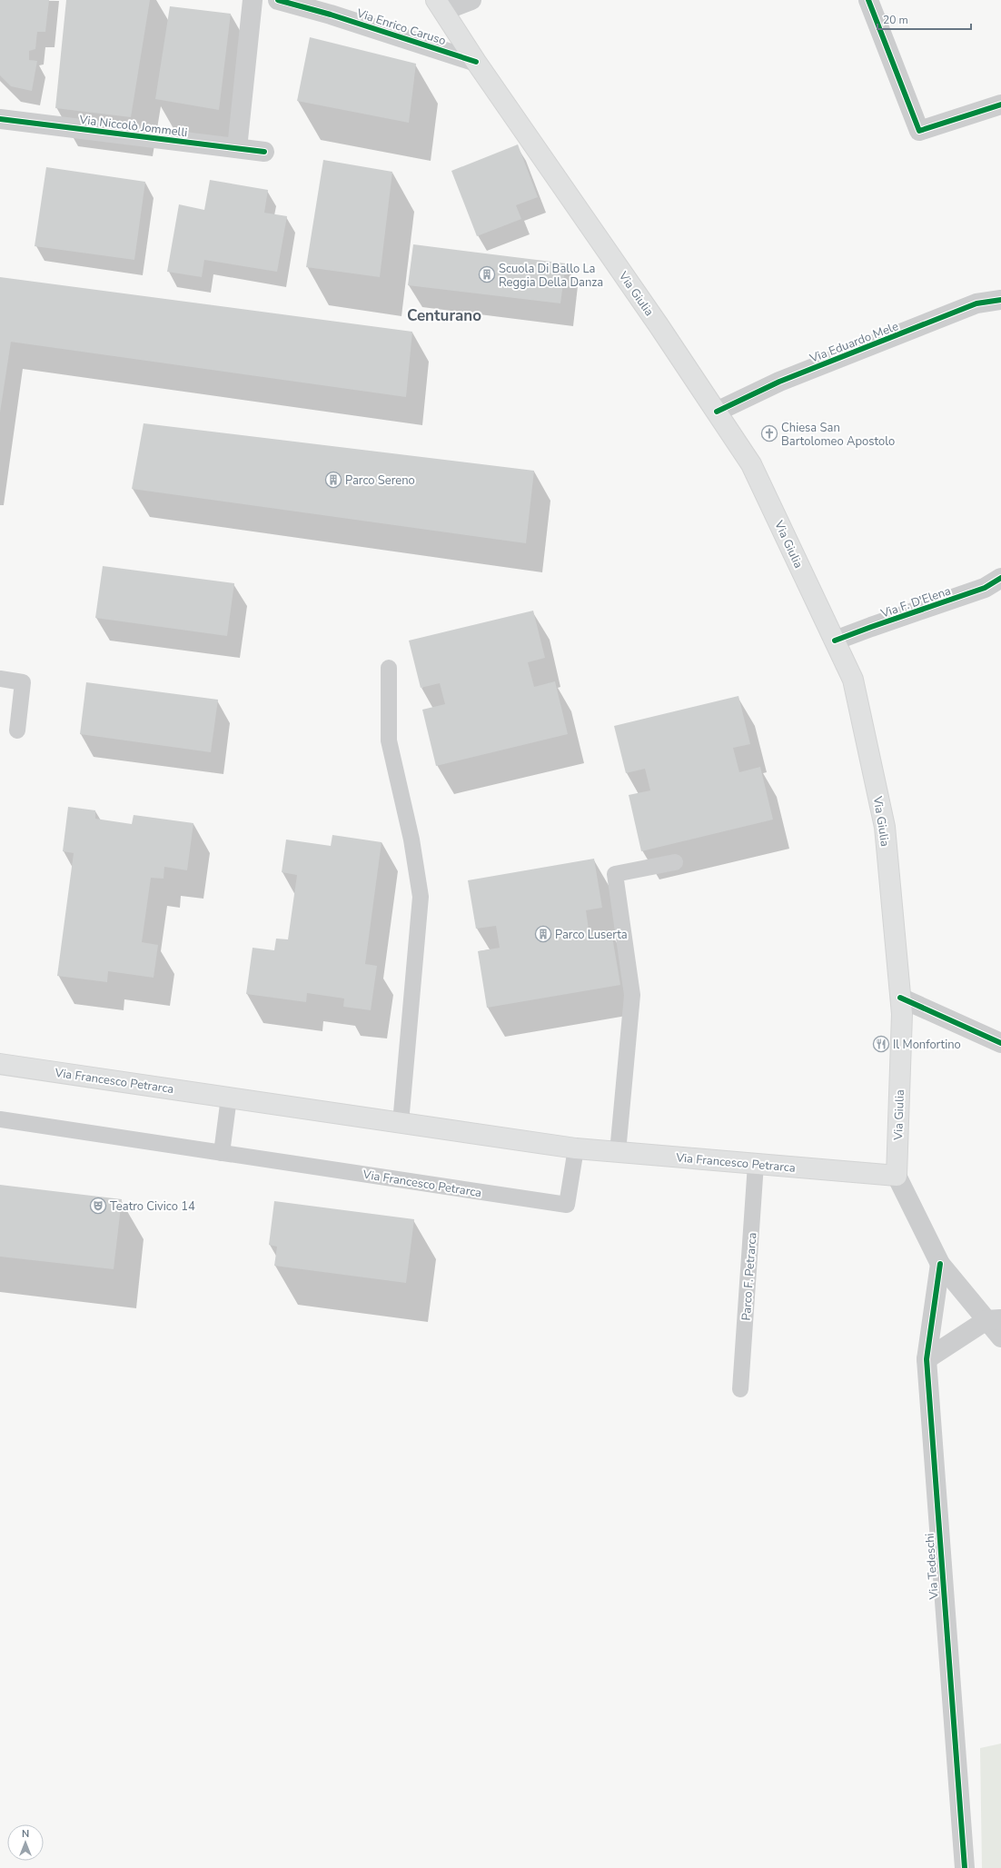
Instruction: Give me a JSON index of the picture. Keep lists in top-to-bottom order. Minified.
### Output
{"streets":{"main road":["Via Giulia","Via Francesco Petrarca"],"street":["Via Enrico Caruso","Via Niccolò Jommelli","Via Eduardo Mele","Via F. D'Elena","Via Tedeschi"],"lane":["Parco F. Petrarca"]},"crossings":[["Via Enrico Caruso","Via Giulia"],["Via Giulia","Via Eduardo Mele"],["Via Giulia","Via F. D'Elena"],["Via Giulia","Via Francesco Petrarca"],["Via Francesco Petrarca","Parco F. Petrarca"]],"districts":["Centurano"],"places":{"building":["Scuola Di Ballo La Reggia Della Danza","Parco Sereno","Parco Luserta"],"church":["Chiesa San Bartolomeo Apostolo"],"restaurant":["Il Monfortino"],"theatre":["Teatro Civico 14"]},"scale_bar":"20 m","north":"top"}
